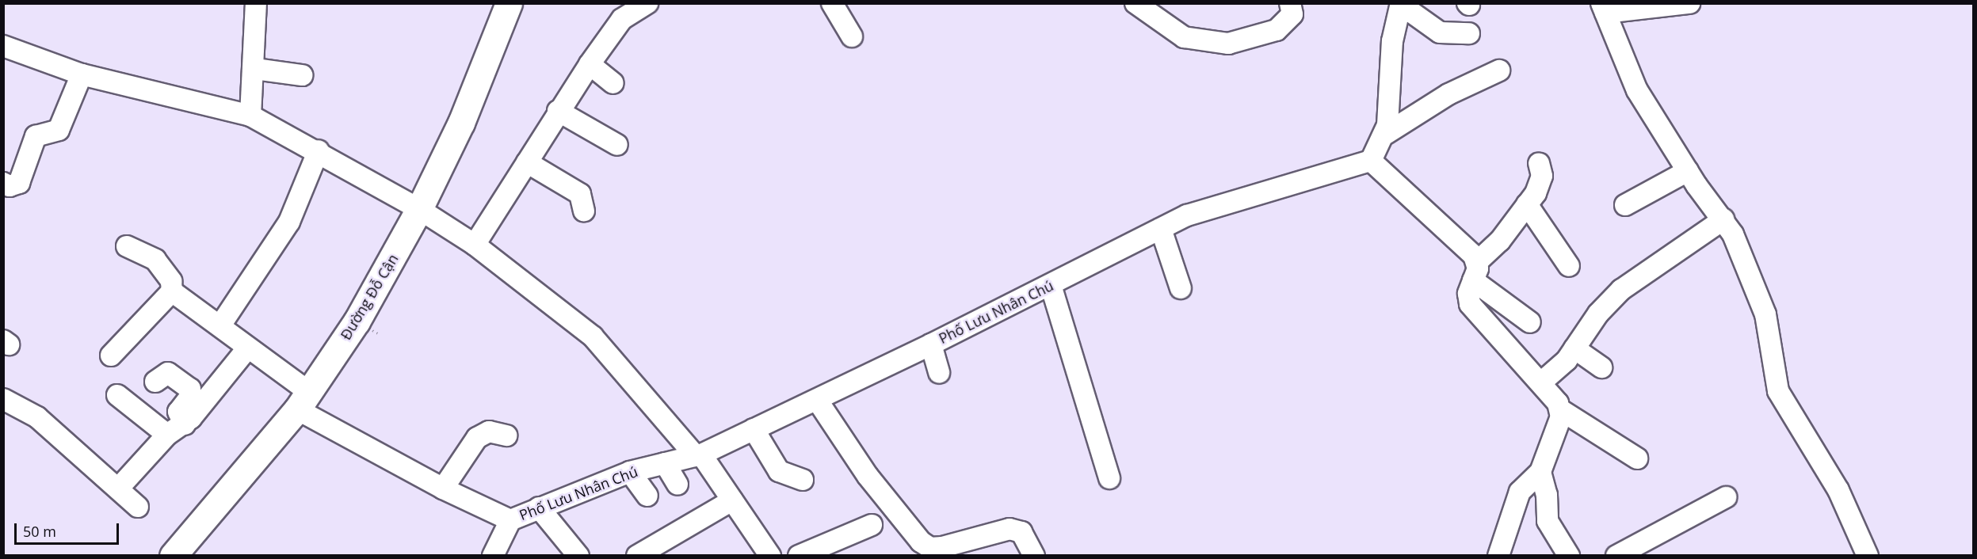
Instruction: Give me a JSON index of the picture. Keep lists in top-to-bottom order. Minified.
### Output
{"streets":{"main road":["Đường Đỗ Cận"],"street":["Phố Lưu Nhân Chú"]},"scale_bar":"50 m"}
